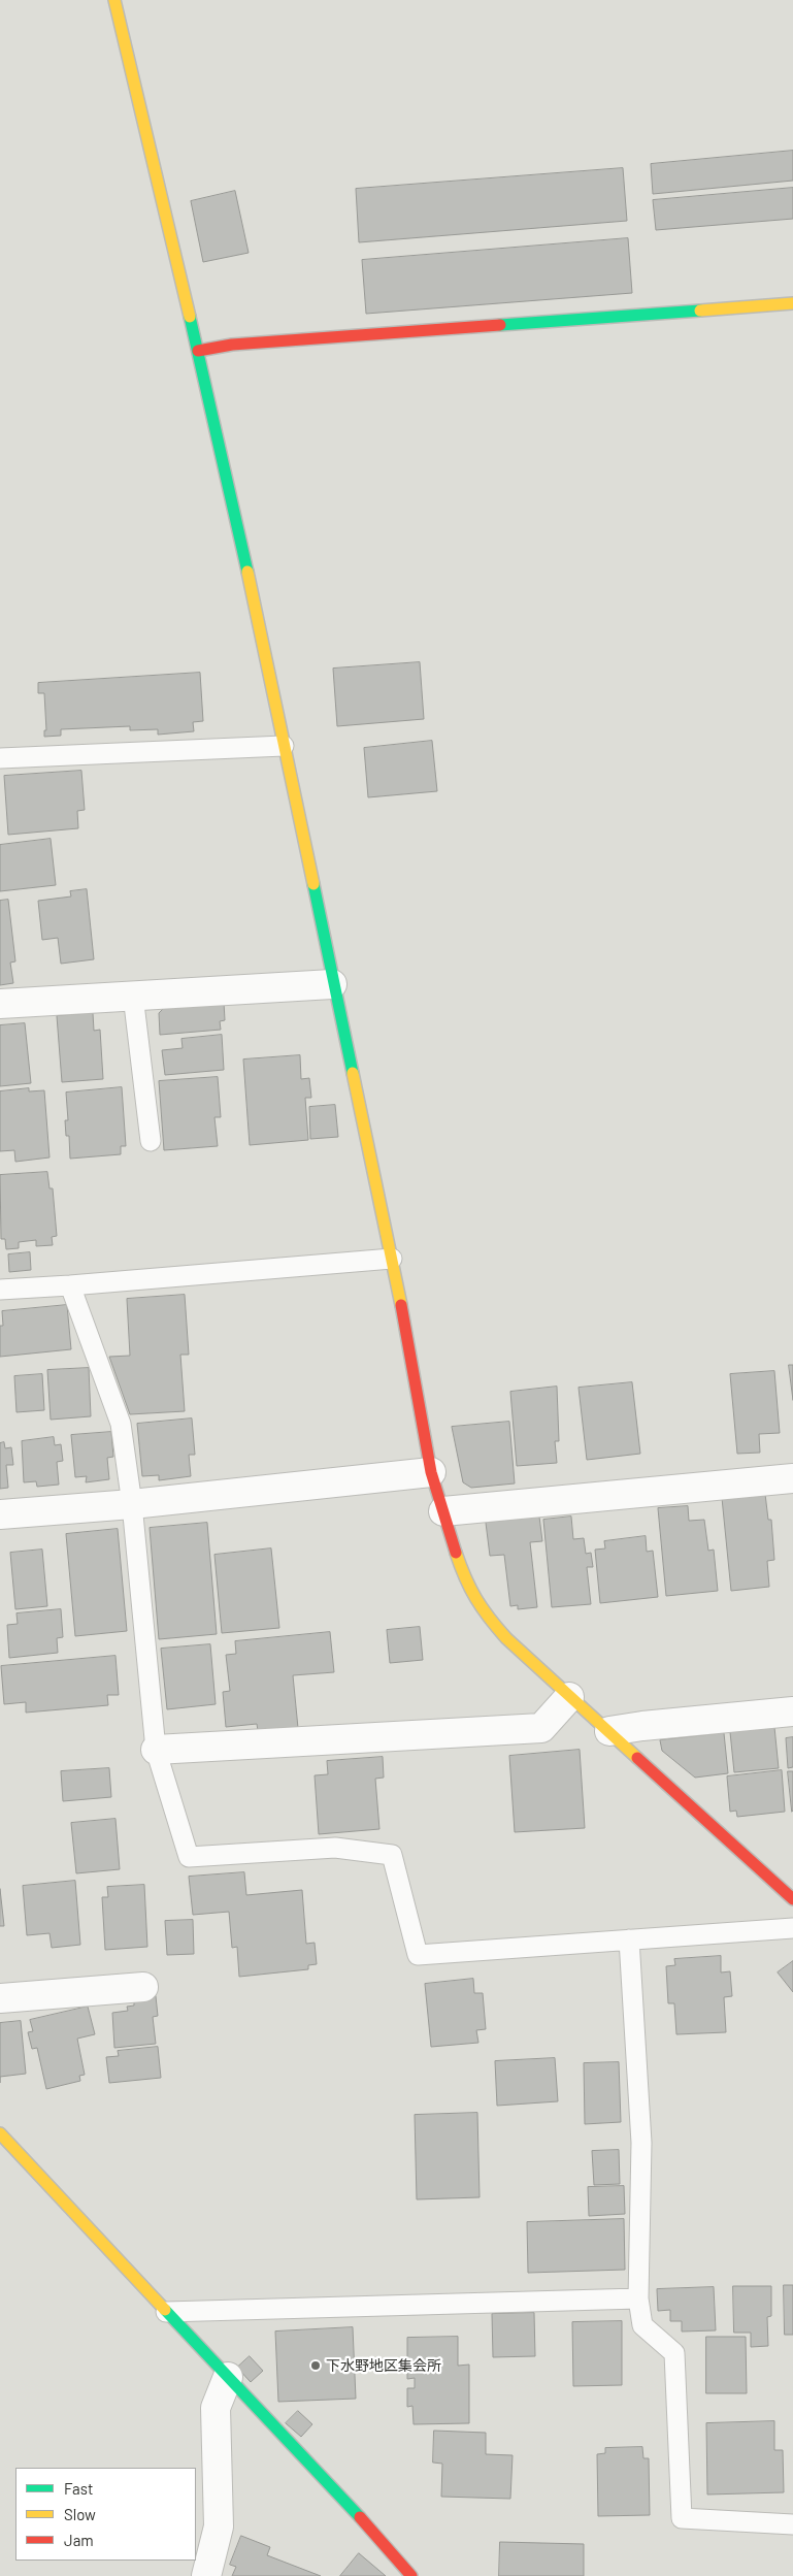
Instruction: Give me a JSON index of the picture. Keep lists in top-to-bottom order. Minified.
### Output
{"places":["下水野地区集会所"],"legend":["Fast","Slow","Jam"]}
